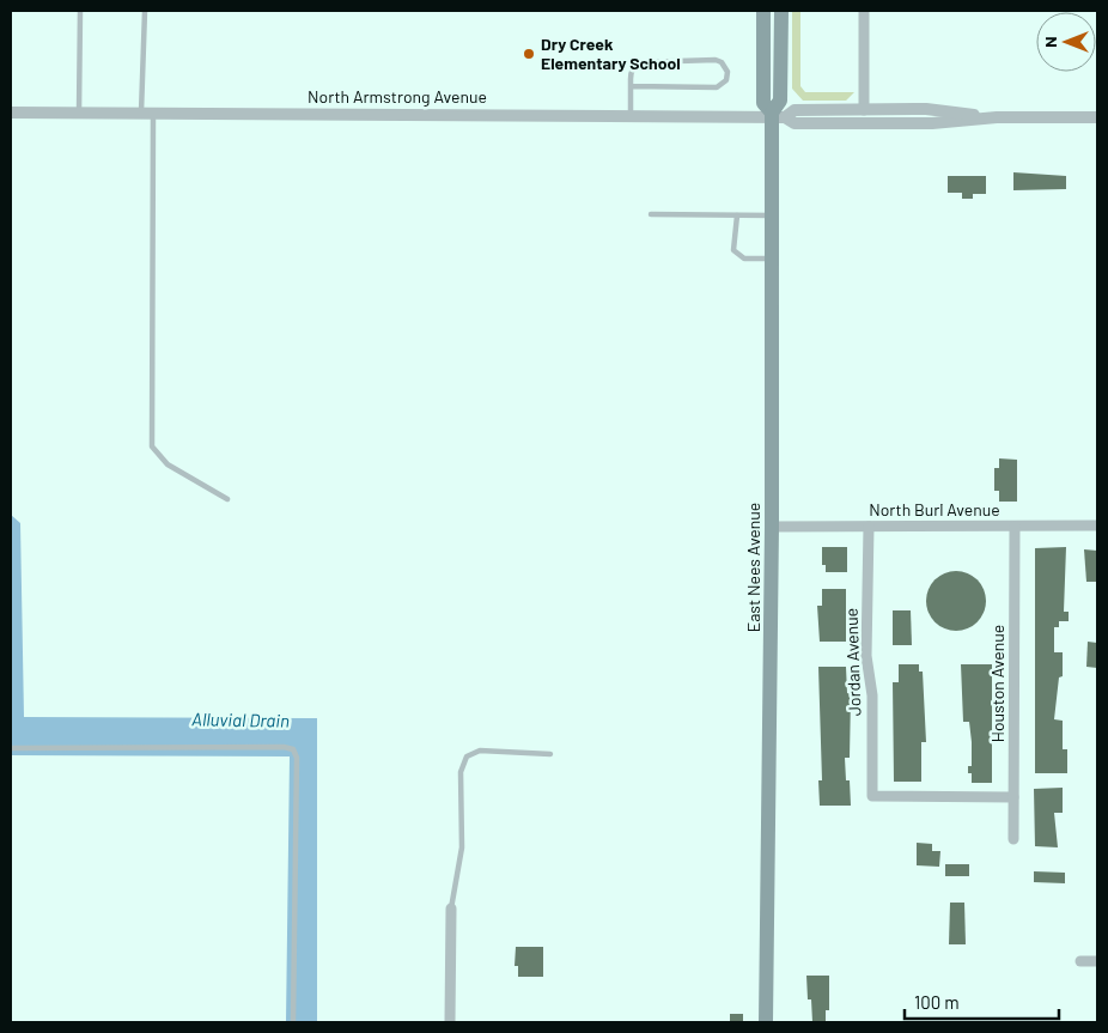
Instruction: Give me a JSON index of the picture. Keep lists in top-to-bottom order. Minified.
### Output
{"streets":{"main road":["East Nees Avenue"],"street":["North Armstrong Avenue","North Burl Avenue","Jordan Avenue","Houston Avenue"]},"crossings":[["North Armstrong Avenue","East Nees Avenue"],["North Burl Avenue","East Nees Avenue"],["North Burl Avenue","Jordan Avenue"],["North Burl Avenue","Houston Avenue"],["Jordan Avenue","Houston Avenue"]],"water":["Alluvial Drain"],"places":["Dry Creek Elementary School"],"scale_bar":"100 m","north":"left"}
